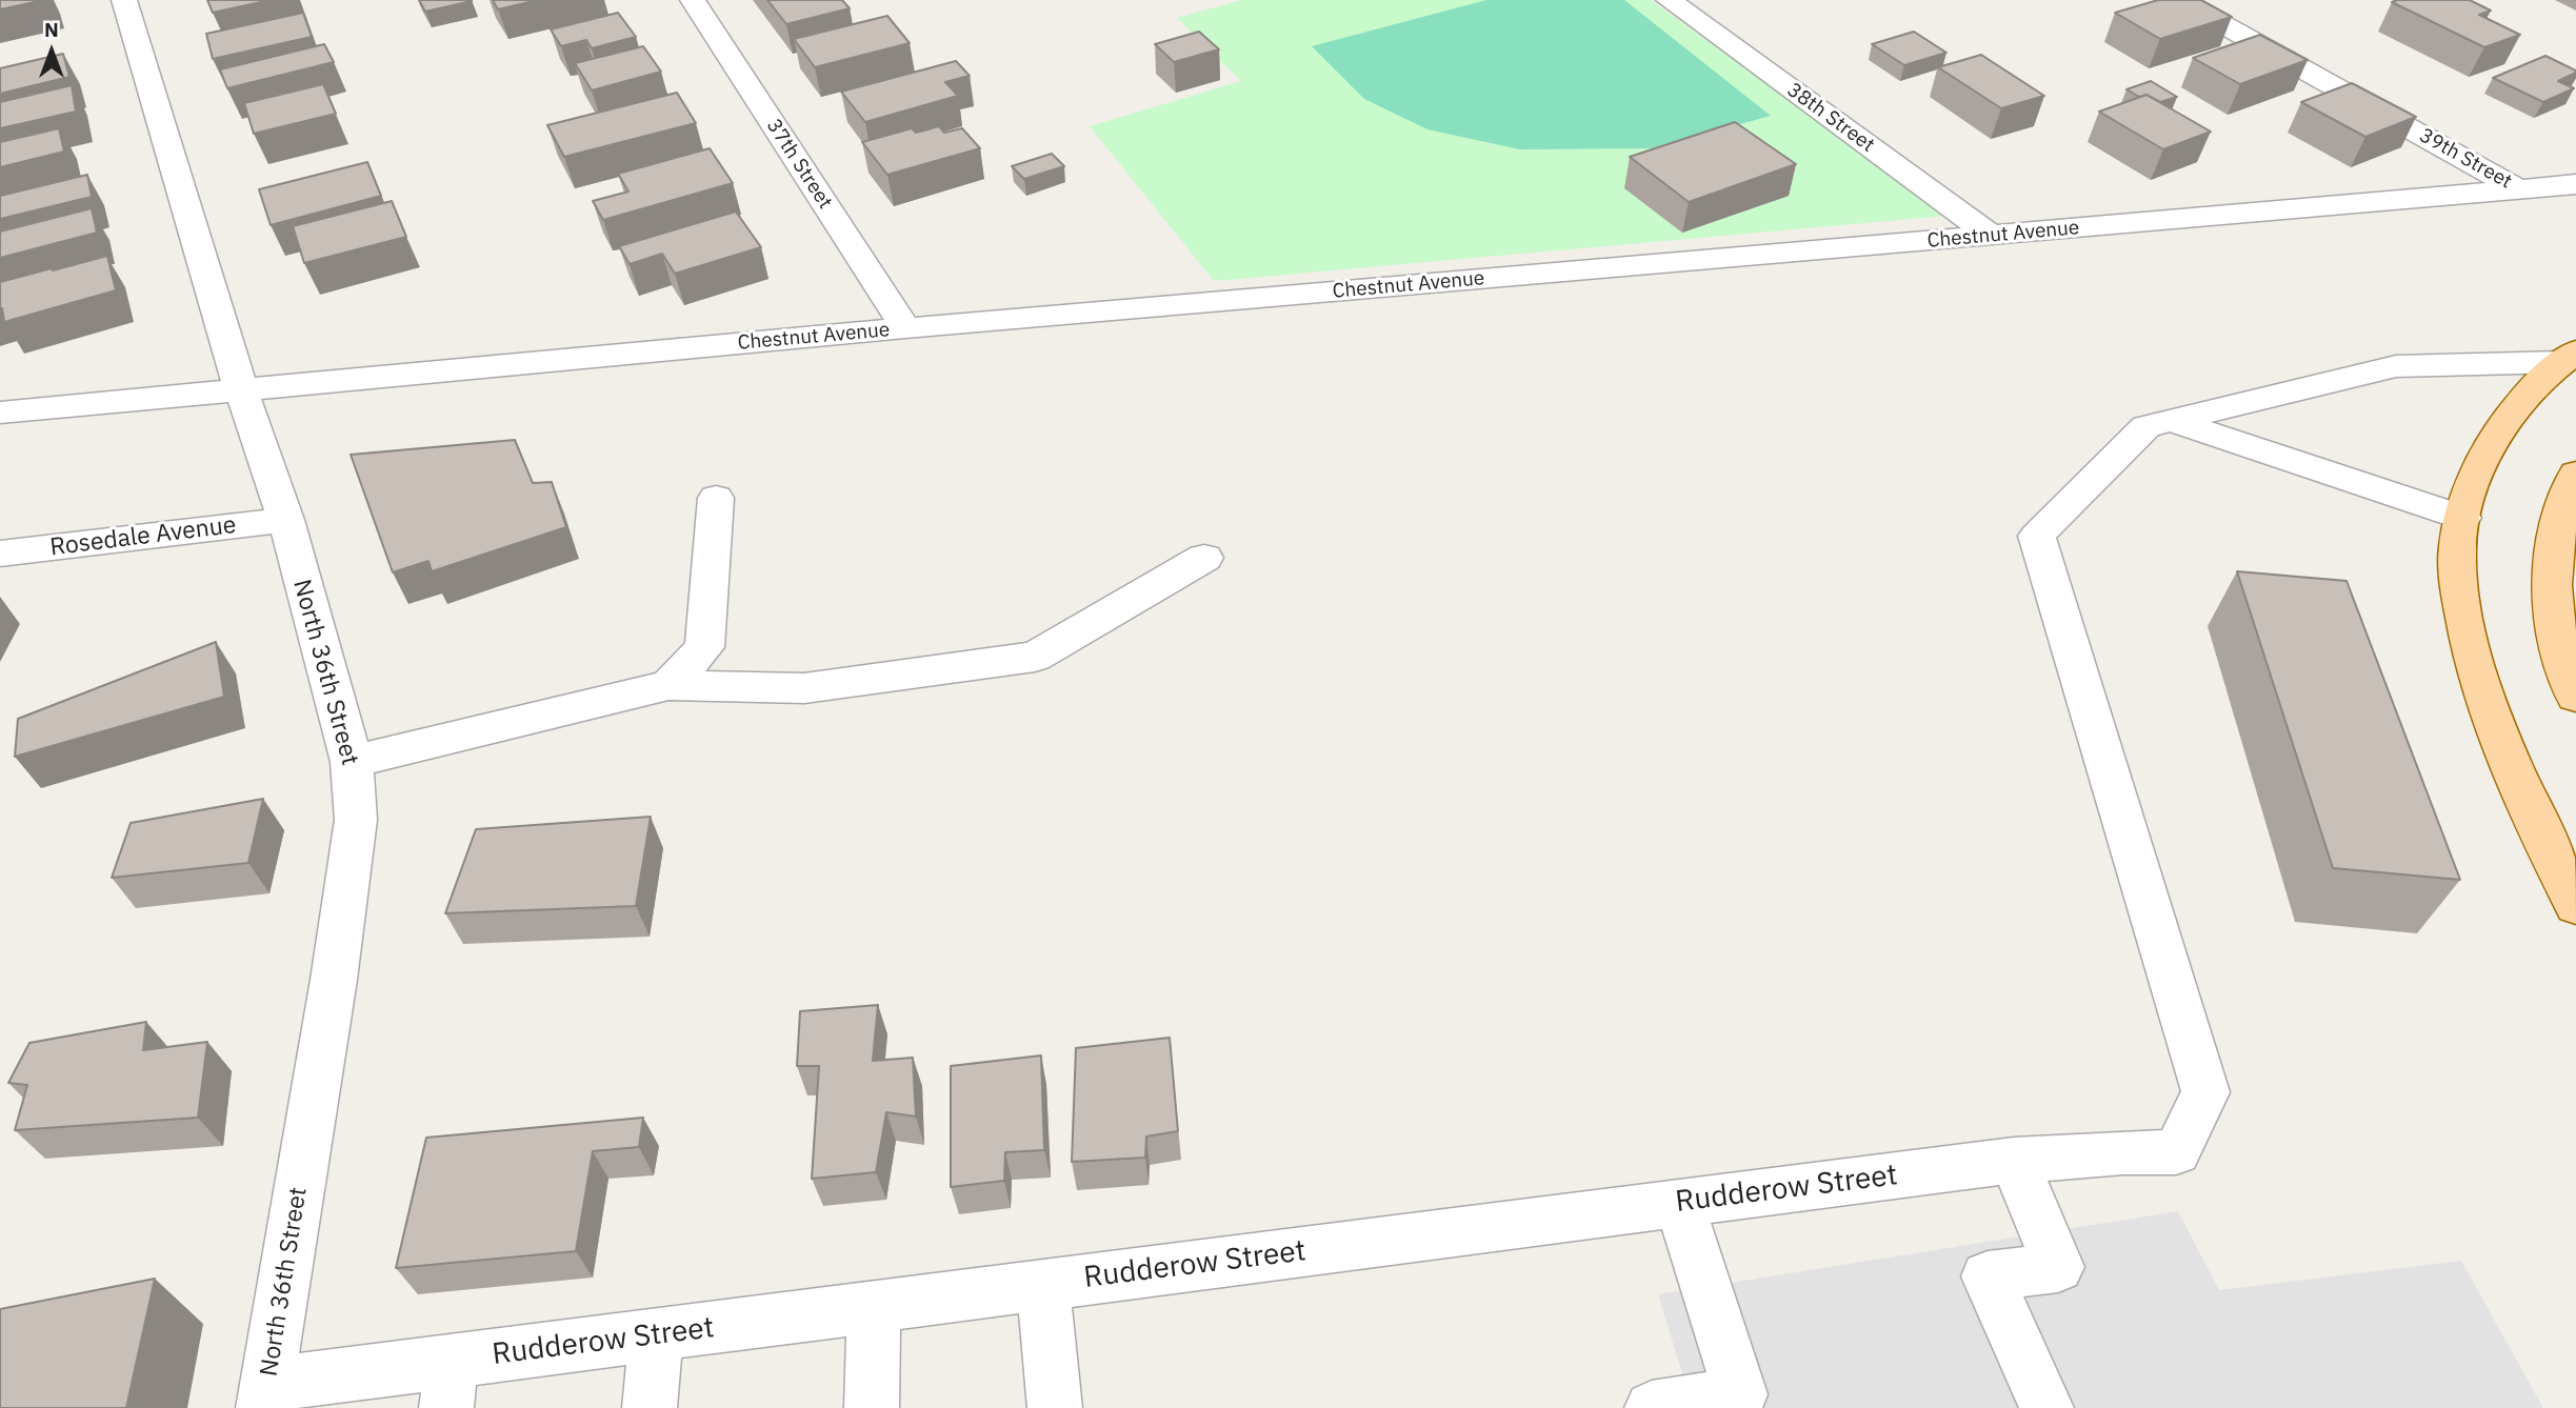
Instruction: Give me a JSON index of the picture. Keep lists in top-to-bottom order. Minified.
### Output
{"streets":{"street":["38th Street","39th Street","37th Street","Chestnut Avenue","Rosedale Avenue","North 36th Street","Rudderow Street"]},"crossings":[["38th Street","Chestnut Avenue"],["39th Street","Chestnut Avenue"],["37th Street","Chestnut Avenue"],["Chestnut Avenue","North 36th Street"],["Rosedale Avenue","North 36th Street"],["North 36th Street","Rudderow Street"]],"north":"top"}
